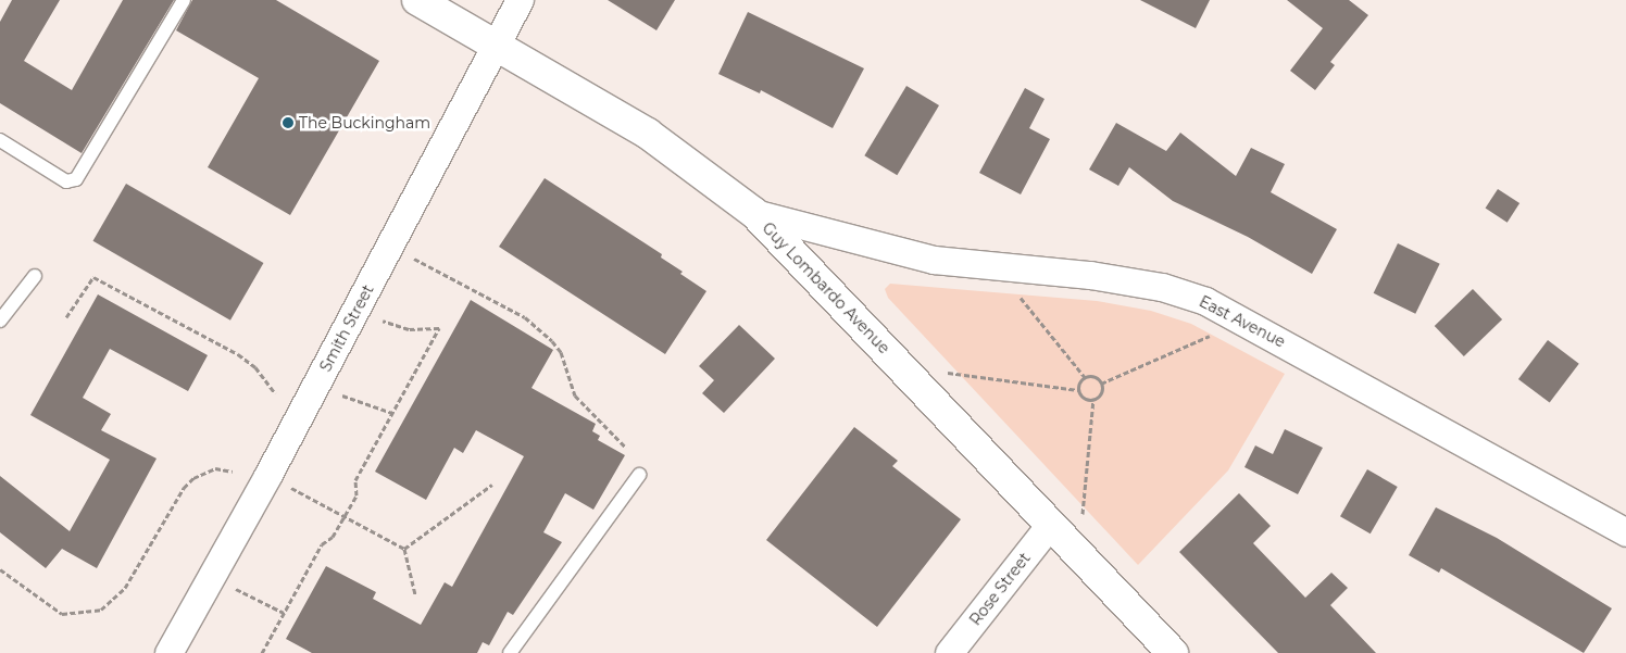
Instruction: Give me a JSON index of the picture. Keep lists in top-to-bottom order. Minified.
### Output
{"streets":{"street":["Guy Lombardo Avenue","East Avenue","Smith Street","Rose Street"]},"crossings":[["Guy Lombardo Avenue","East Avenue"],["Guy Lombardo Avenue","Smith Street"],["Guy Lombardo Avenue","Rose Street"]],"places":["The Buckingham"]}
